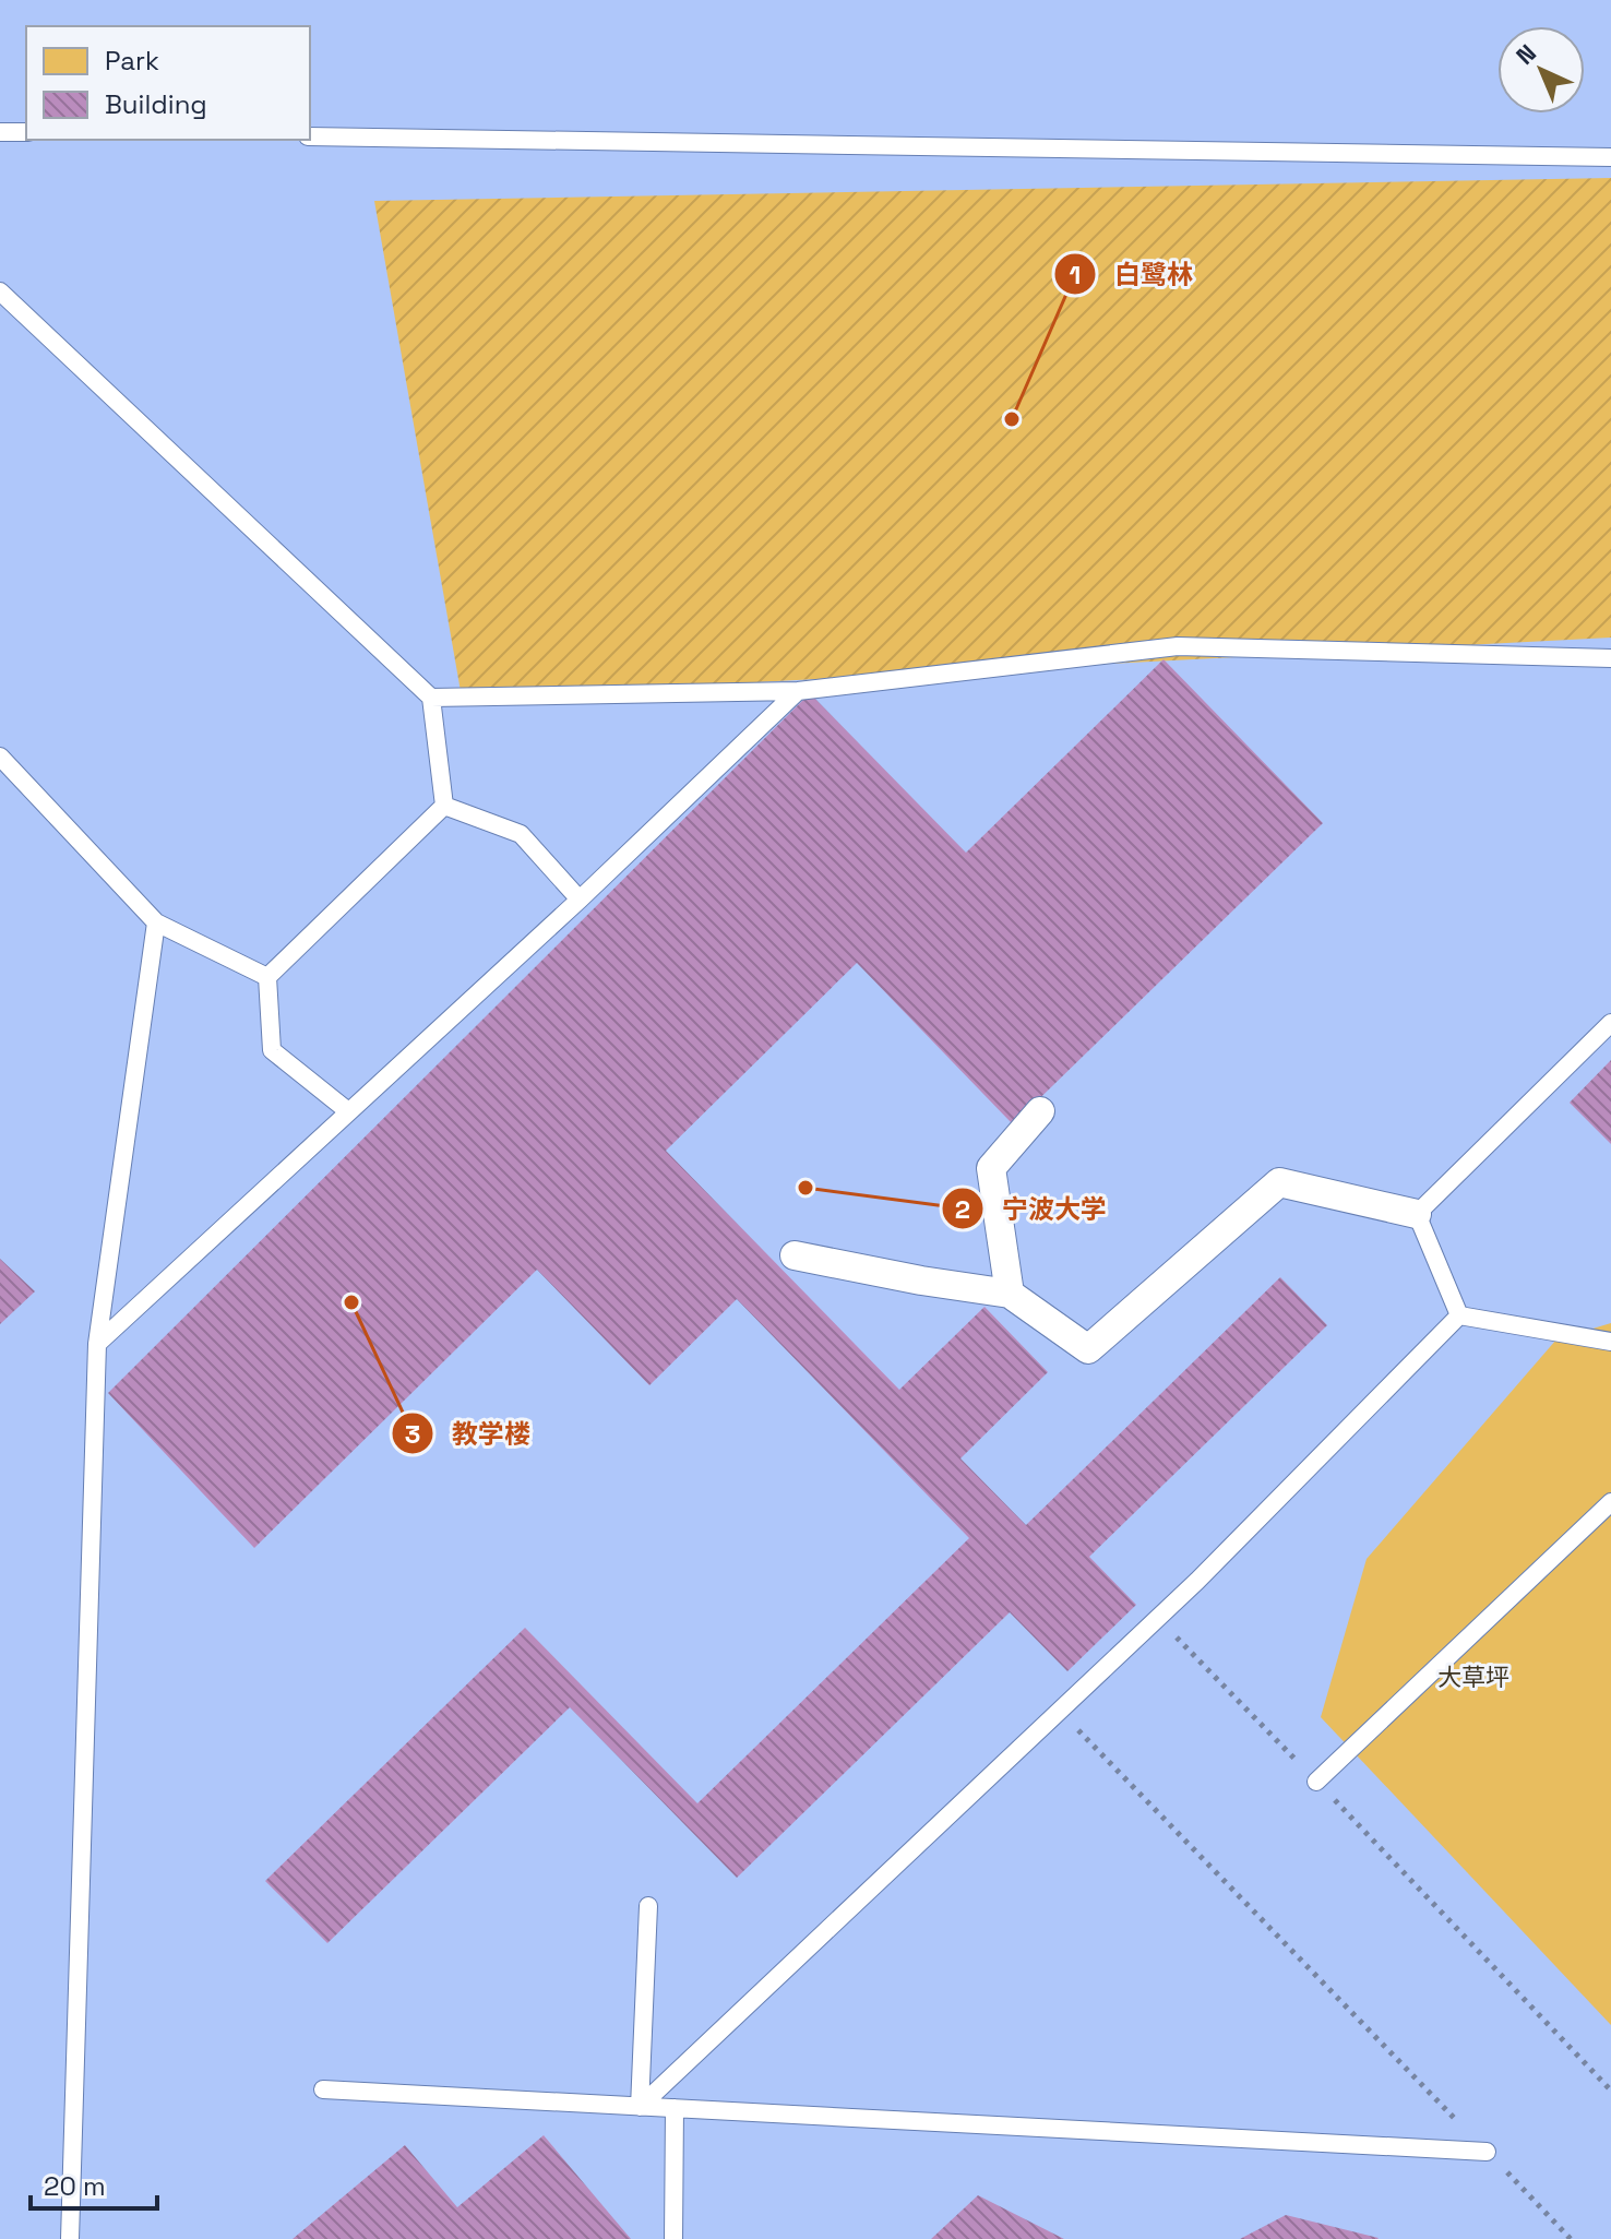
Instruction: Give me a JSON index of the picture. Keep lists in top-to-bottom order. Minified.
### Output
{"parks":["大草坪"],"places":["白鹭林","宁波大学","教学楼"],"legend":["Park","Building"],"scale_bar":"20 m","north":"top left"}
